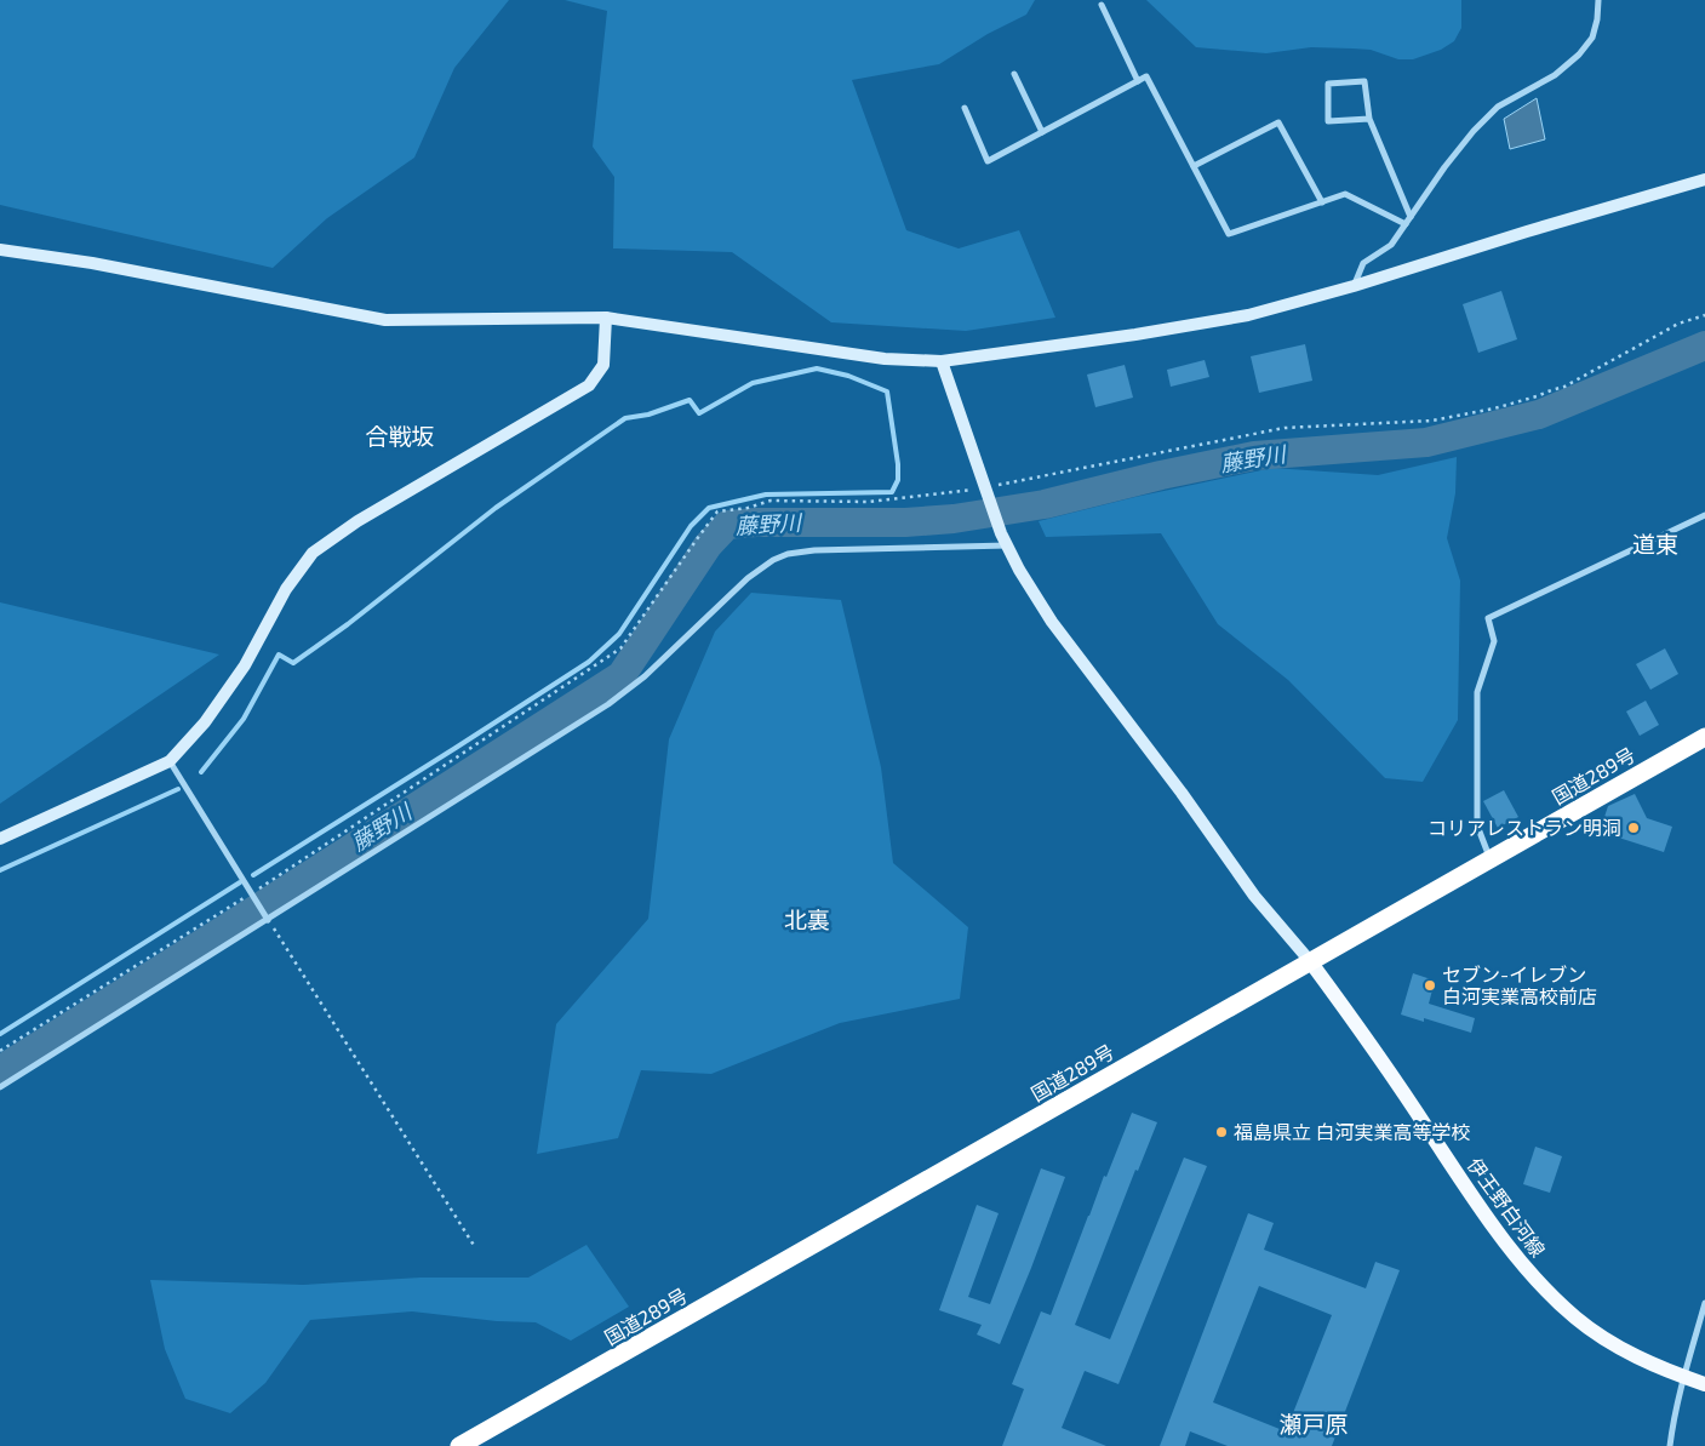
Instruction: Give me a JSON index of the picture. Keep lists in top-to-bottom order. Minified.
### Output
{"streets":{"highway":["国道289号"],"main road":["伊王野白河線"]},"crossings":[["国道289号","伊王野白河線"]],"districts":["合戦坂","道東","北裏","瀬戸原"],"water":["藤野川"],"places":["コリアレストラン明洞","セブン-イレブン 白河実業高校前店","福島県立 白河実業高等学校"]}
